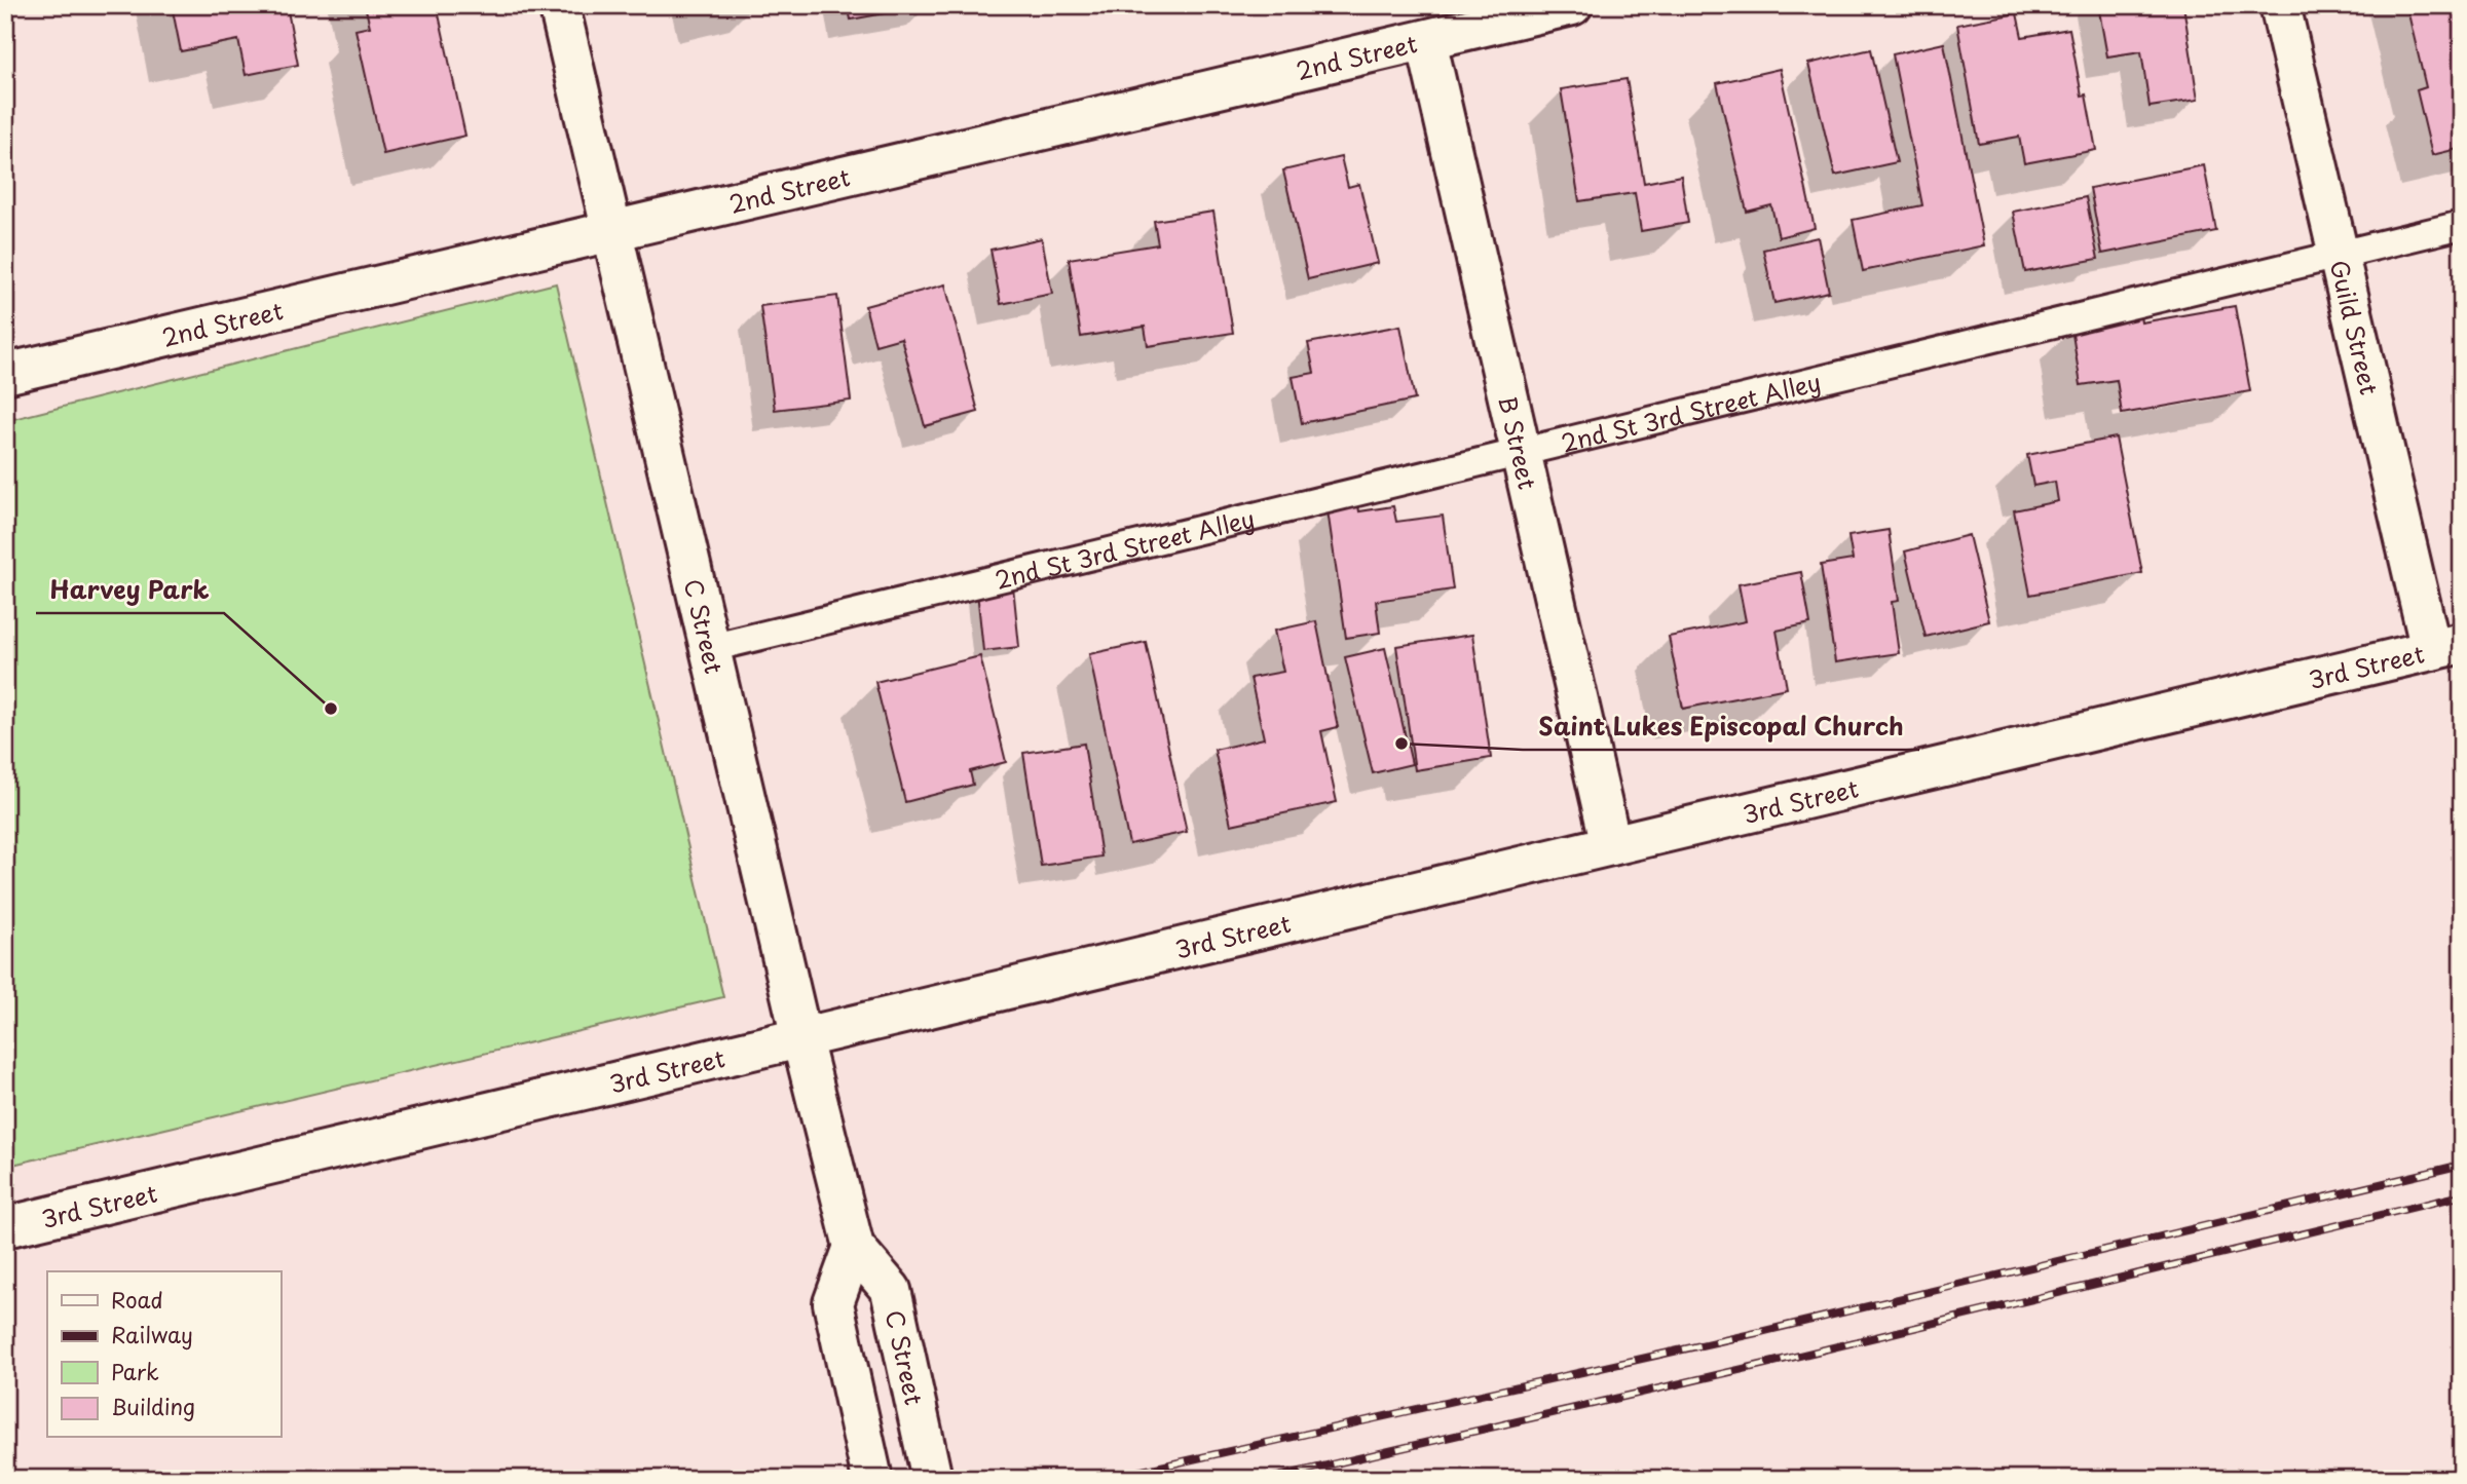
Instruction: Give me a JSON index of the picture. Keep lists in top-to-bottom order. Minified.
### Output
{"streets":{"street":["2nd Street","Guild Street","B Street","C Street","3rd Street"],"lane":["2nd St 3rd Street Alley"]},"crossings":[["2nd Street","B Street"],["2nd Street","C Street"],["Guild Street","2nd St 3rd Street Alley"],["Guild Street","3rd Street"],["2nd St 3rd Street Alley","B Street"],["2nd St 3rd Street Alley","C Street"],["B Street","3rd Street"],["C Street","3rd Street"]],"places":["Harvey Park","Saint Lukes Episcopal Church"],"legend":["Road","Railway","Park","Building"]}
